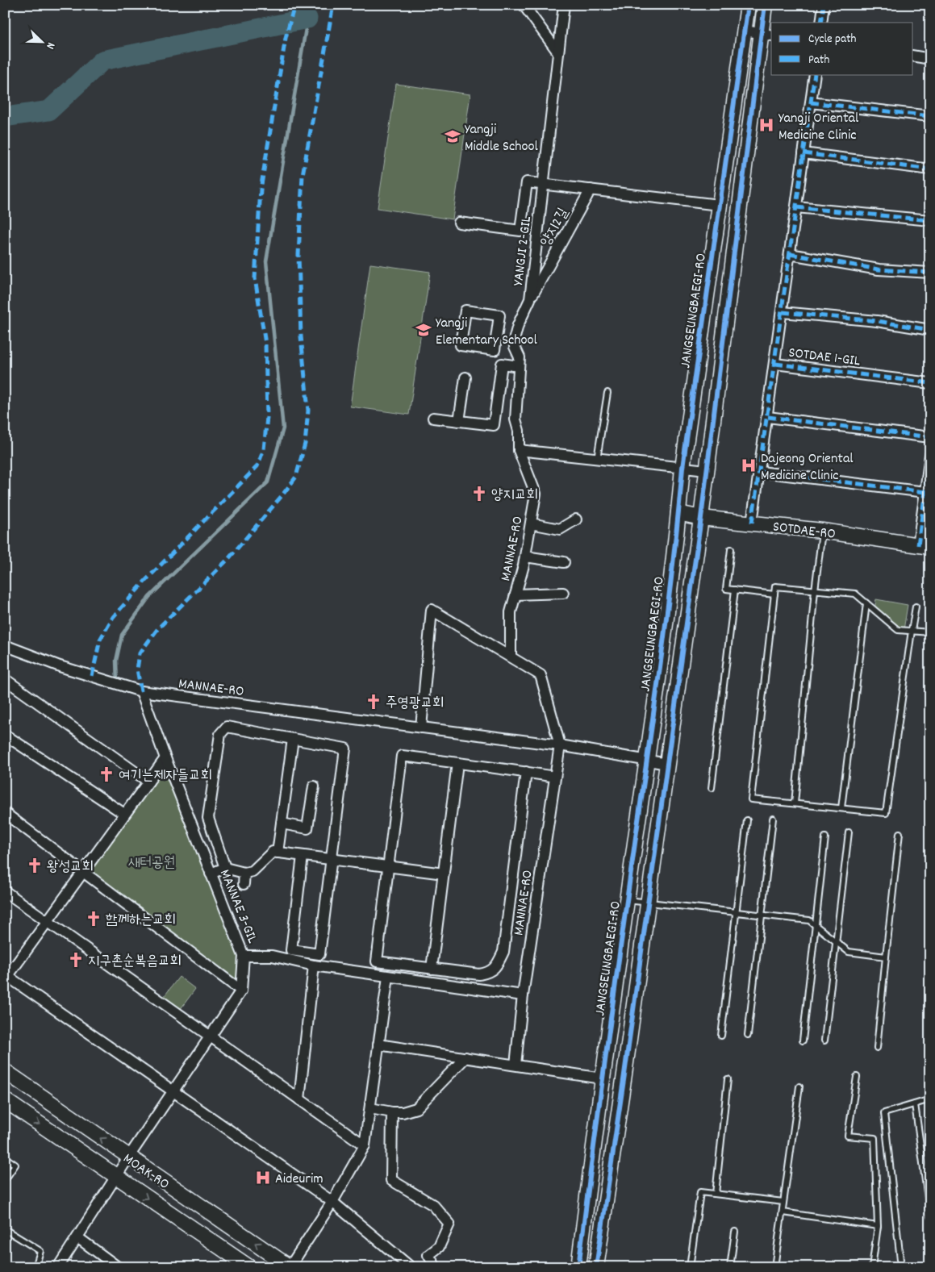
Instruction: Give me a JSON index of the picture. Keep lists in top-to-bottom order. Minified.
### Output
{"streets":{"street":["양지2길","YANGJI 2-GIL","JANGSEUNGBAEGI-RO","SOTDAE 1-GIL","SOTDAE-RO","MANNAE-RO","MANNAE 3-GIL","MOAK-RO"]},"crossings":[["양지2길","YANGJI 2-GIL"],["JANGSEUNGBAEGI-RO","SOTDAE-RO"],["JANGSEUNGBAEGI-RO","MANNAE-RO"],["SOTDAE 1-GIL","SOTDAE-RO"],["MANNAE-RO","MANNAE 3-GIL"],["MANNAE 3-GIL","MOAK-RO"]],"parks":["새터공원"],"places":{"hospital":["Yangji Oriental Medicine Clinic","Dajeong Oriental Medicine Clinic","Aideurim"],"school or university":["Yangji Middle School","Yangji Elementary School"],"church":["양지교회","주영광교회","여기는제자들교회","왕성교회","함께하는교회","지구촌순복음교회"]},"legend":["Cycle path","Path"],"north":"bottom right"}
